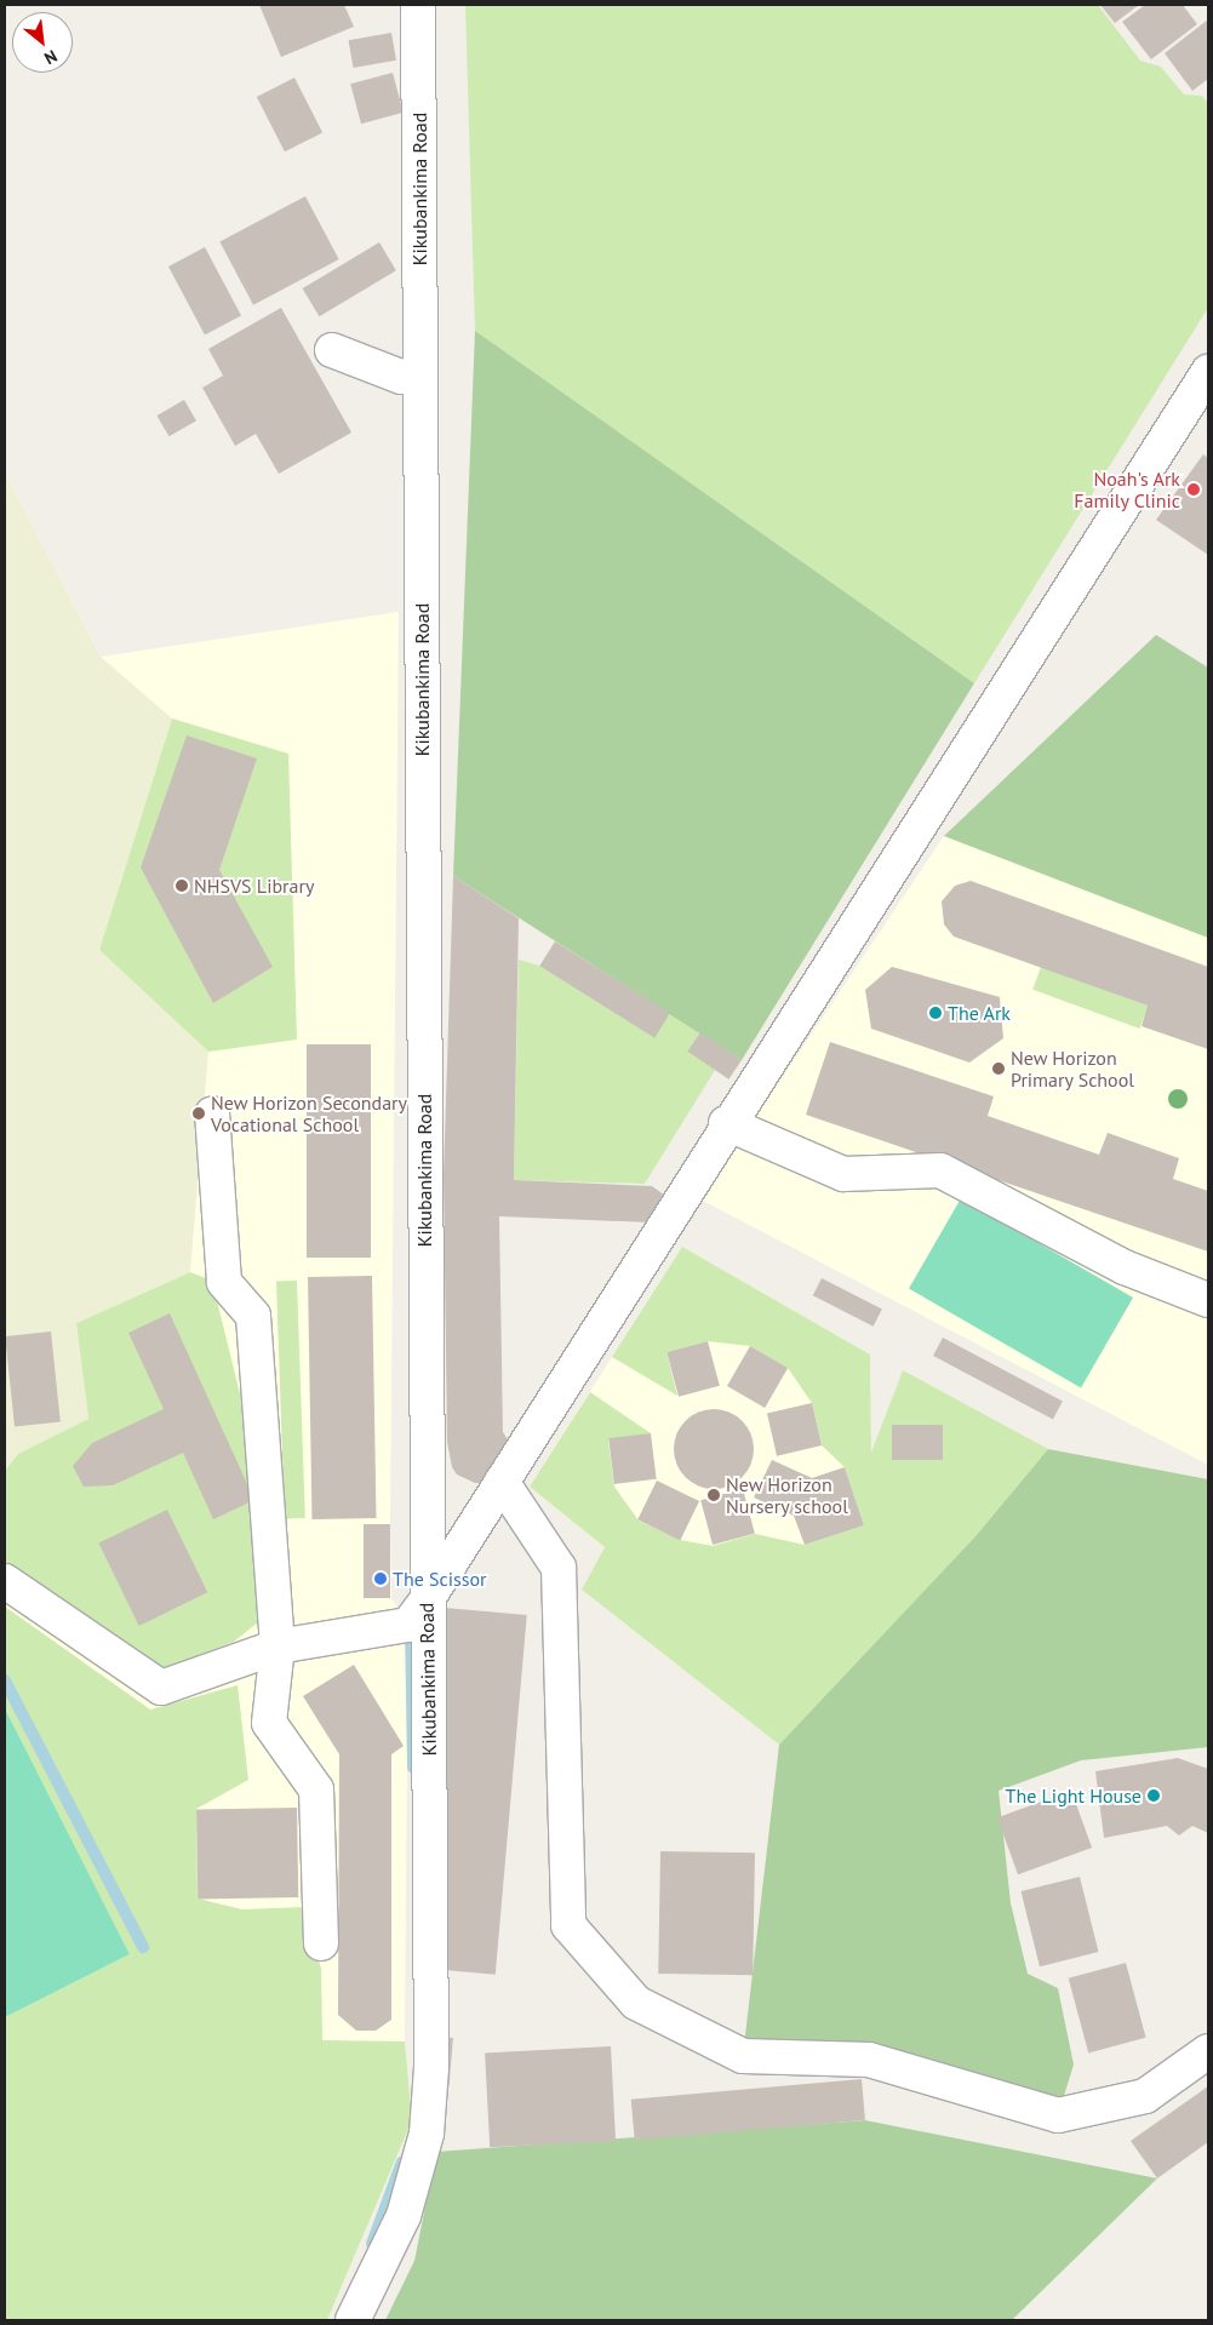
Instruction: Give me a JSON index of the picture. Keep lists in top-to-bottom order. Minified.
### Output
{"streets":{"street":["Kikubankima Road"]},"places":["Noah's Ark Family Clinic","NHSVS Library","The Ark","New Horizon Primary School","New Horizon Secondary Vocational School","New Horizon Nursery school","The Scissor","The Light House"],"north":"bottom right"}
